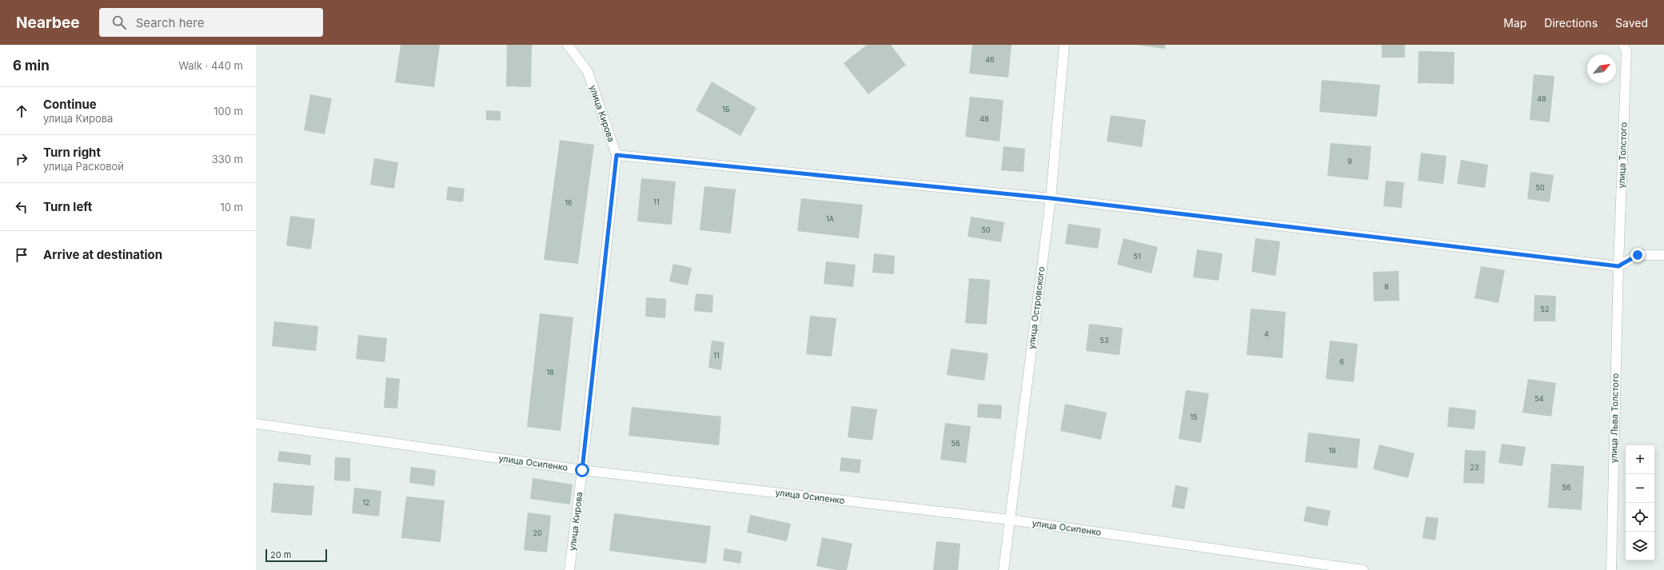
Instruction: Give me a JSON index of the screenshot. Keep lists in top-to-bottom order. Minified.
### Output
{"streets":{"street":["улица Кирова","улица Толстого","улица Островского","улица Льва Толстого","улица Осипенко"]},"crossings":[["улица Кирова","улица Осипенко"],["улица Толстого","улица Льва Толстого"],["улица Островского","улица Осипенко"]],"house_numbers":["46","48","1Б","48","9","50","11","16","1А","50","51","8","52","4","53","11","6","18","54","15","56","19","23","56","12","20"],"scale_bar":"20 m","north":"top right","page":{"header":"Nearbee","search":"Search here","nav":["Map","Directions","Saved"],"heading":["6 min","Walk · 440 m"],"list":[["Continue","улица Кирова","100 m"],["Turn right","улица Расковой","330 m"],["Turn left","10 m"],"Arrive at destination"],"map_buttons":["+","−"],"scale":"20 m"}}
